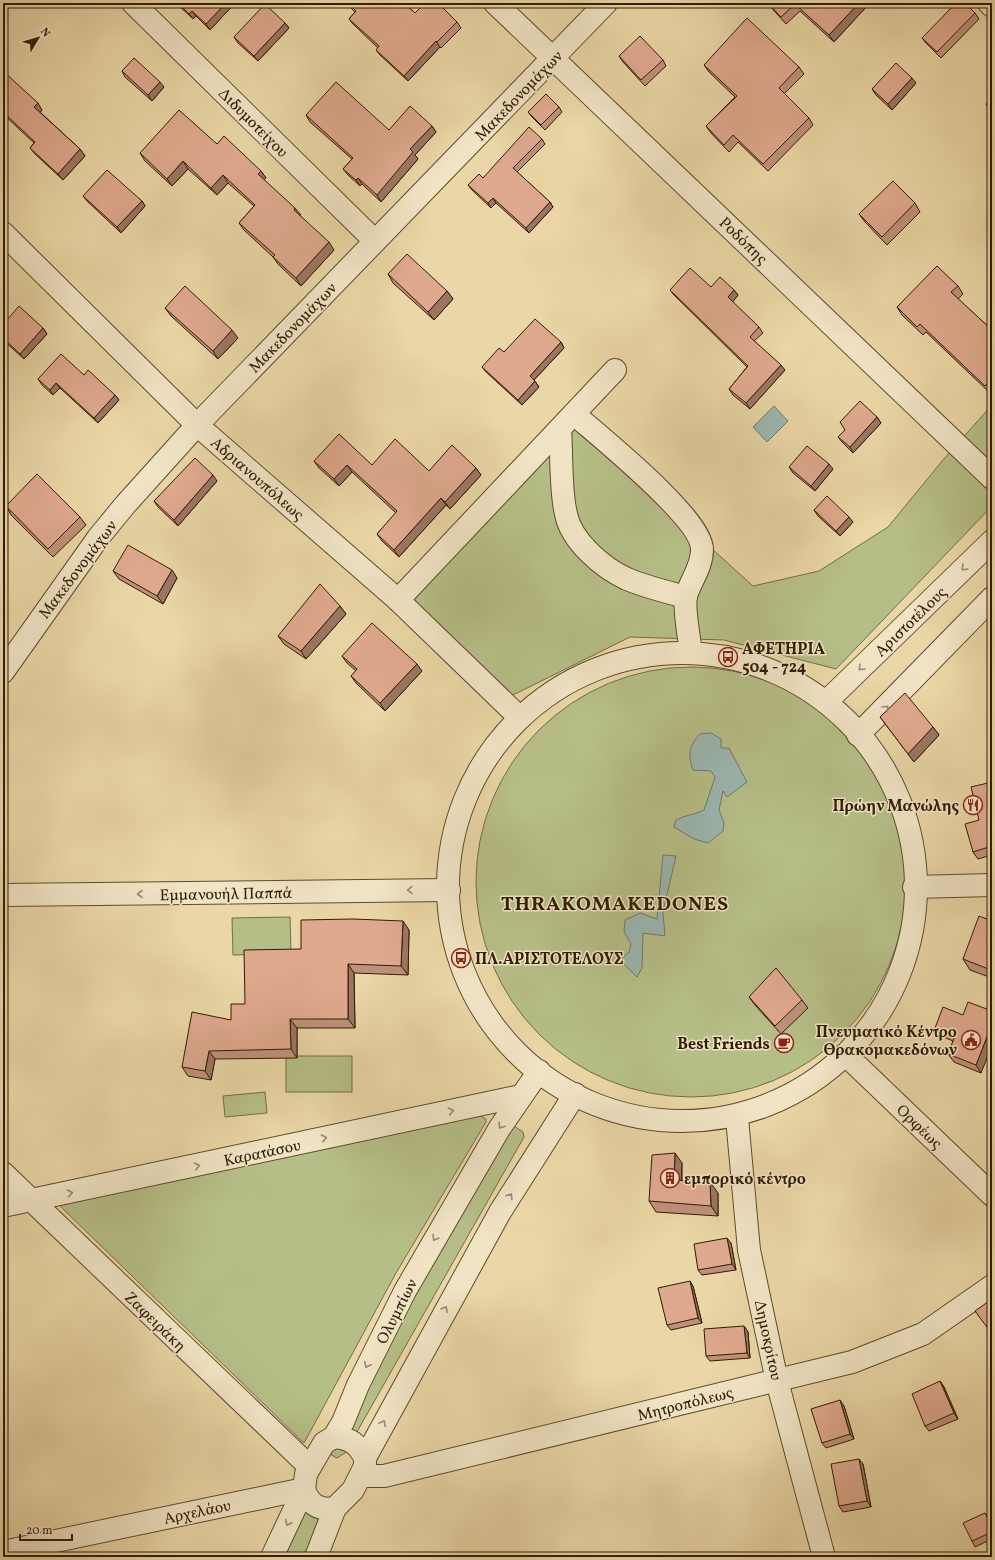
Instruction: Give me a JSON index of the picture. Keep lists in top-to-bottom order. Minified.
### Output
{"streets":{"street":["Μακεδονομάχων","Διδυμοτείχου","Ροδόπης","Αδριανουπόλεως","Αριστοτέλους","Εμμανουήλ Παππά","Ορφέως","Καρατάσου","Ολυμπίων","Ζαφειράκη","Δημοκρίτου","Μητροπόλεως","Αρχελάου"]},"crossings":[["Μακεδονομάχων","Διδυμοτείχου"],["Μακεδονομάχων","Ροδόπης"],["Μακεδονομάχων","Αδριανουπόλεως"],["Καρατάσου","Ολυμπίων"],["Καρατάσου","Ζαφειράκη"],["Ολυμπίων","Ζαφειράκη"],["Ολυμπίων","Μητροπόλεως"],["Ολυμπίων","Αρχελάου"],["Ζαφειράκη","Μητροπόλεως"],["Ζαφειράκη","Αρχελάου"],["Δημοκρίτου","Μητροπόλεως"],["Μητροπόλεως","Αρχελάου"]],"one_way":["Εμμανουήλ Παππά","Καρατάσου"],"districts":["THRAKOMAKEDONES"],"places":{"bus stop":["ΑΦΕΤΗΡΙΑ 504 - 724","ΠΛ.ΑΡΙΣΤΟΤΕΛΟΥΣ"],"restaurant":["Πρώην Μανώλης"],"public building":["Πνευματικό Κέντρο Θρακομακεδόνων"],"cafe":["Best Friends"],"building":["εμπορικό κέντρο"]},"scale_bar":"20 m","north":"top right"}
